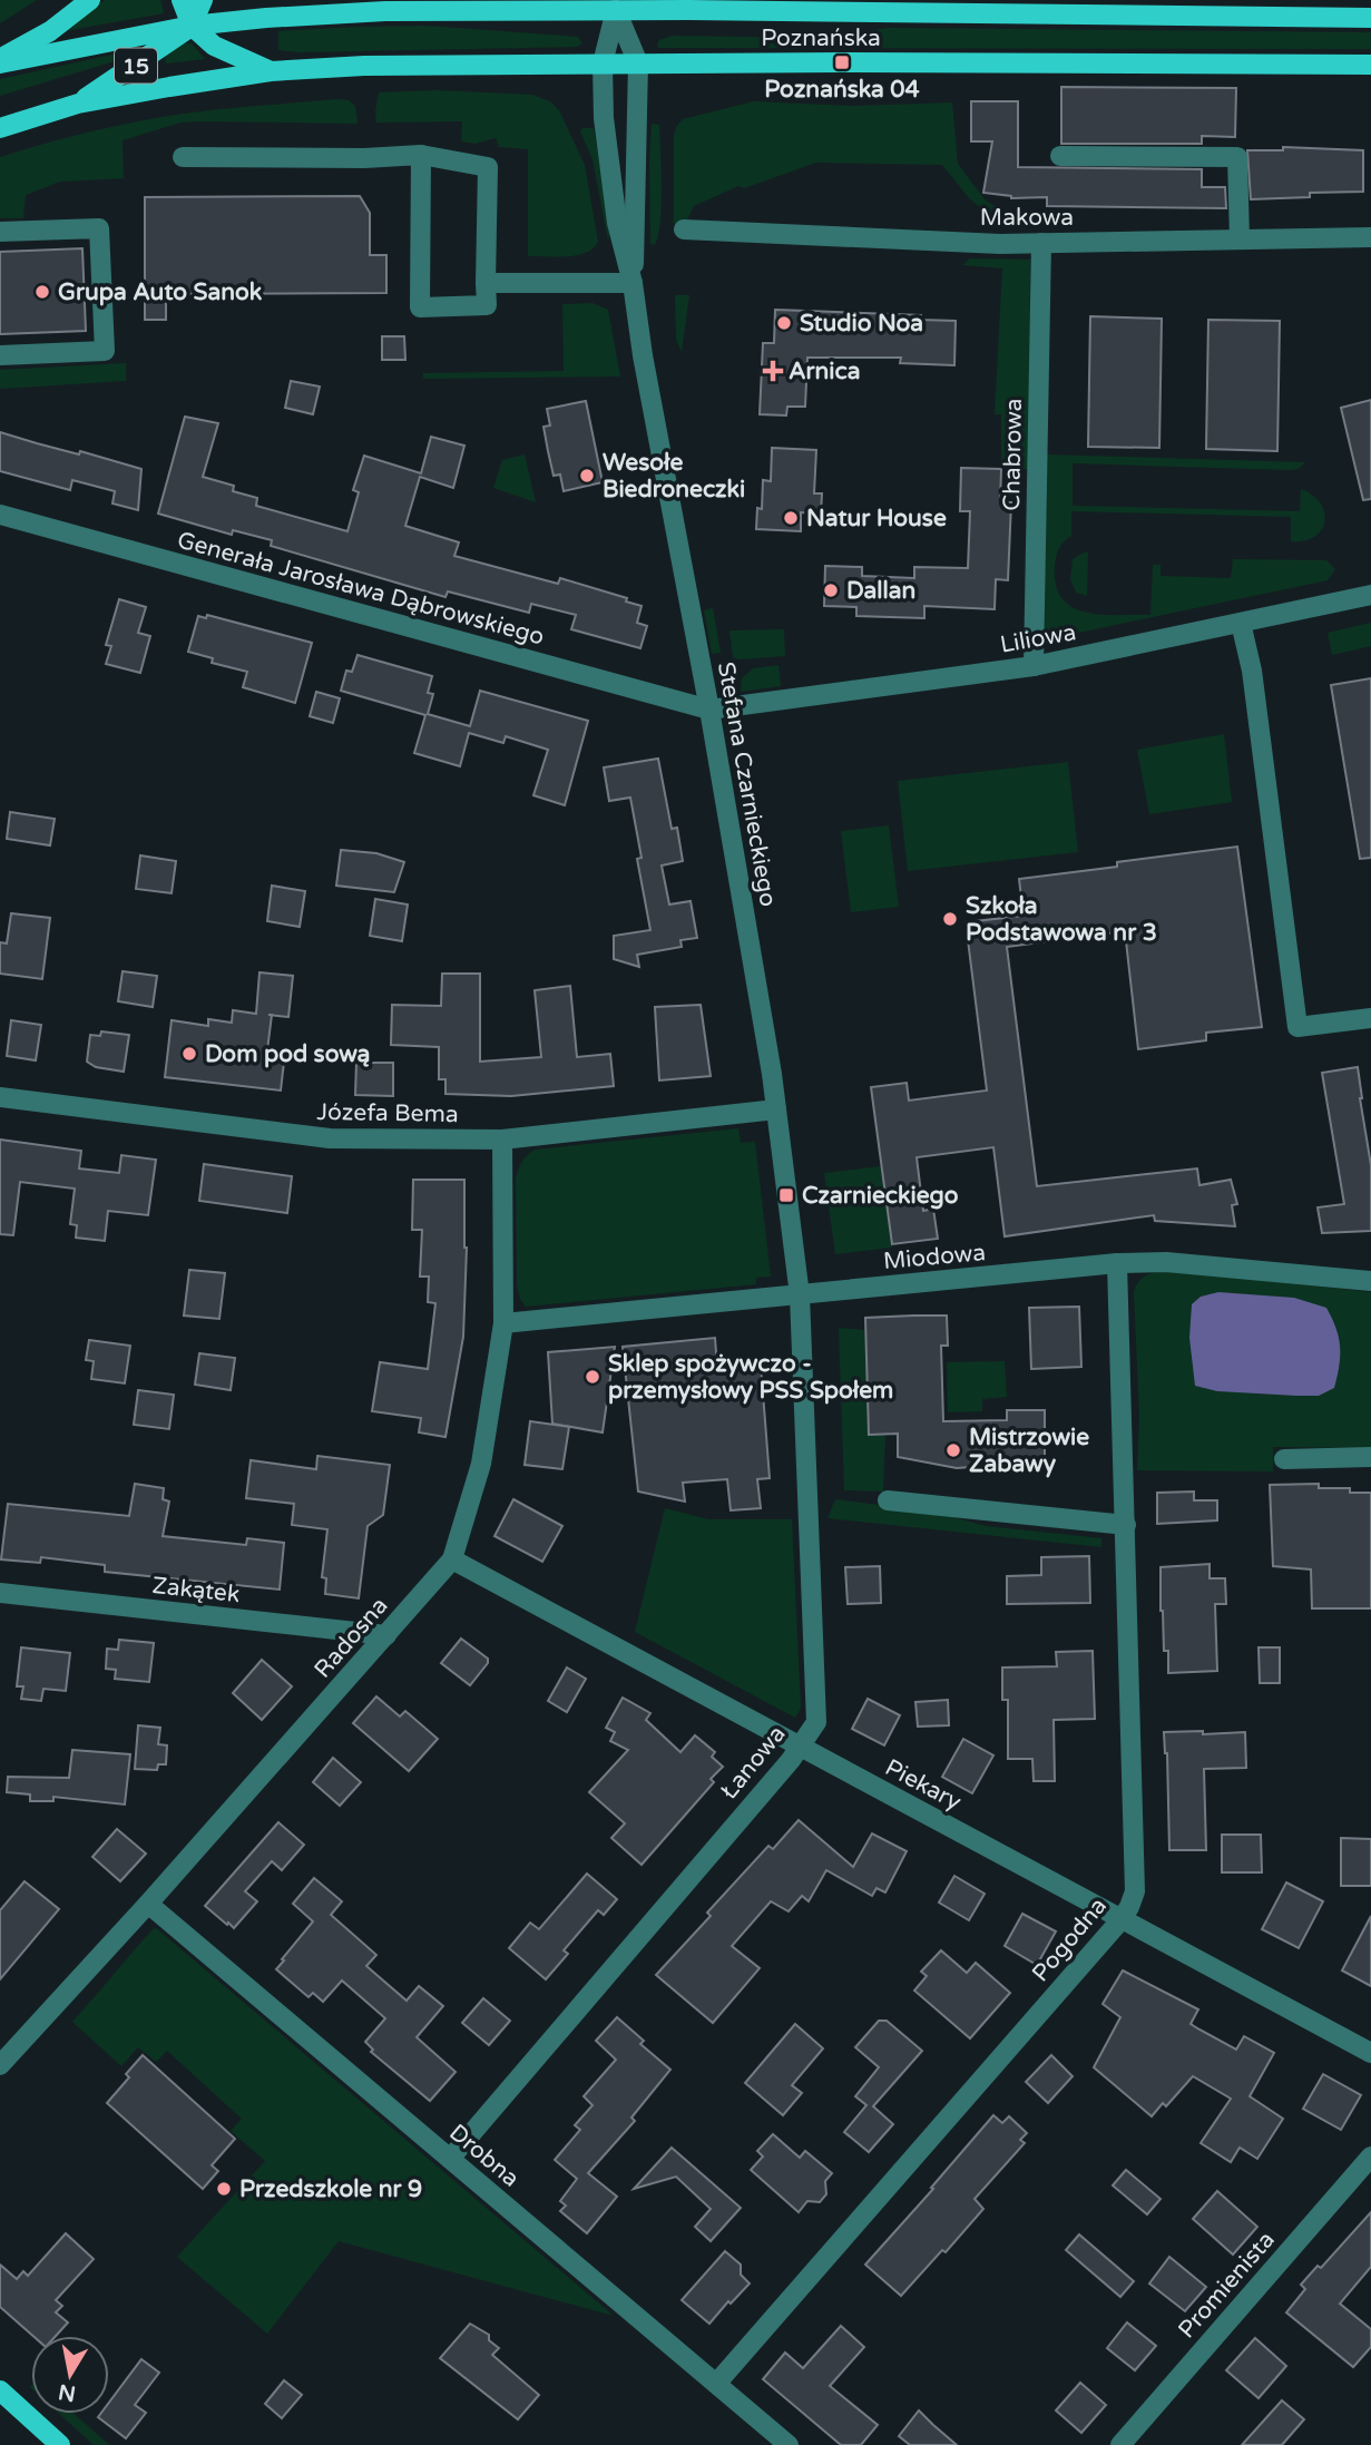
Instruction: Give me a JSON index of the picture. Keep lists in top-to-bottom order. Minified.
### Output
{"streets":{"main road":["Poznańska","15"],"street":["Makowa","Chabrowa","Generała Jarosława Dąbrowskiego","Liliowa","Stefana Czarnieckiego","Józefa Bema","Miodowa","Zakątek","Radosna","Łanowa","Piekary","Pogodna","Drobna","Promienista"]},"crossings":[["Poznańska","15"],["Poznańska","Stefana Czarnieckiego"],["Makowa","Chabrowa"],["Chabrowa","Liliowa"],["Generała Jarosława Dąbrowskiego","Liliowa"],["Generała Jarosława Dąbrowskiego","Stefana Czarnieckiego"],["Liliowa","Stefana Czarnieckiego"],["Stefana Czarnieckiego","Józefa Bema"],["Stefana Czarnieckiego","Miodowa"],["Stefana Czarnieckiego","Łanowa"],["Józefa Bema","Radosna"],["Miodowa","Radosna"],["Miodowa","Łanowa"],["Miodowa","Pogodna"],["Zakątek","Radosna"],["Radosna","Piekary"],["Radosna","Drobna"],["Łanowa","Piekary"],["Łanowa","Drobna"],["Piekary","Pogodna"],["Pogodna","Drobna"]],"places":{"transit":["Poznańska 04","Czarnieckiego"],"other":["Grupa Auto Sanok","Studio Noa","Wesołe Biedroneczki","Natur House","Dallan","Szkoła Podstawowa nr 3","Dom pod sową","Sklep spożywczo - przemysłowy PSS Społem","Mistrzowie Zabawy","Przedszkole nr 9"],"health":["Arnica"]},"north":"bottom"}
